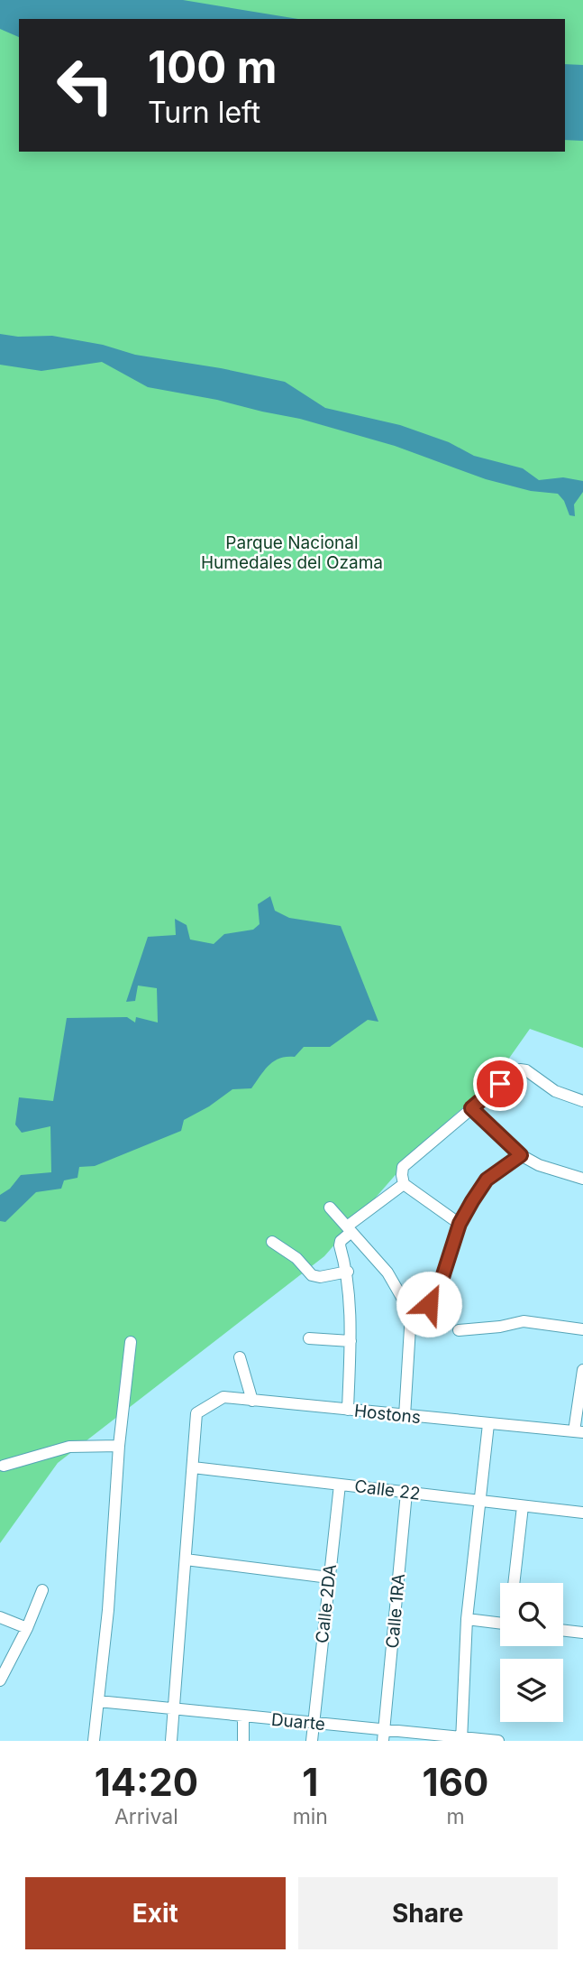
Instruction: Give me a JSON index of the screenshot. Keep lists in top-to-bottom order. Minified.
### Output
{"streets":{"street":["Hostons","Calle 22","Calle 2DA","Calle 1RA","Duarte"]},"crossings":[["Hostons","Calle 22"],["Calle 22","Calle 2DA"],["Calle 22","Calle 1RA"],["Calle 2DA","Duarte"],["Calle 1RA","Duarte"]],"parks":["Parque Nacional Humedales del Ozama"],"page":{"turn":["100 m","Turn left"],"eta":["14:20","Arrival","1","min","160","m"],"buttons":["Exit","Share"]}}
